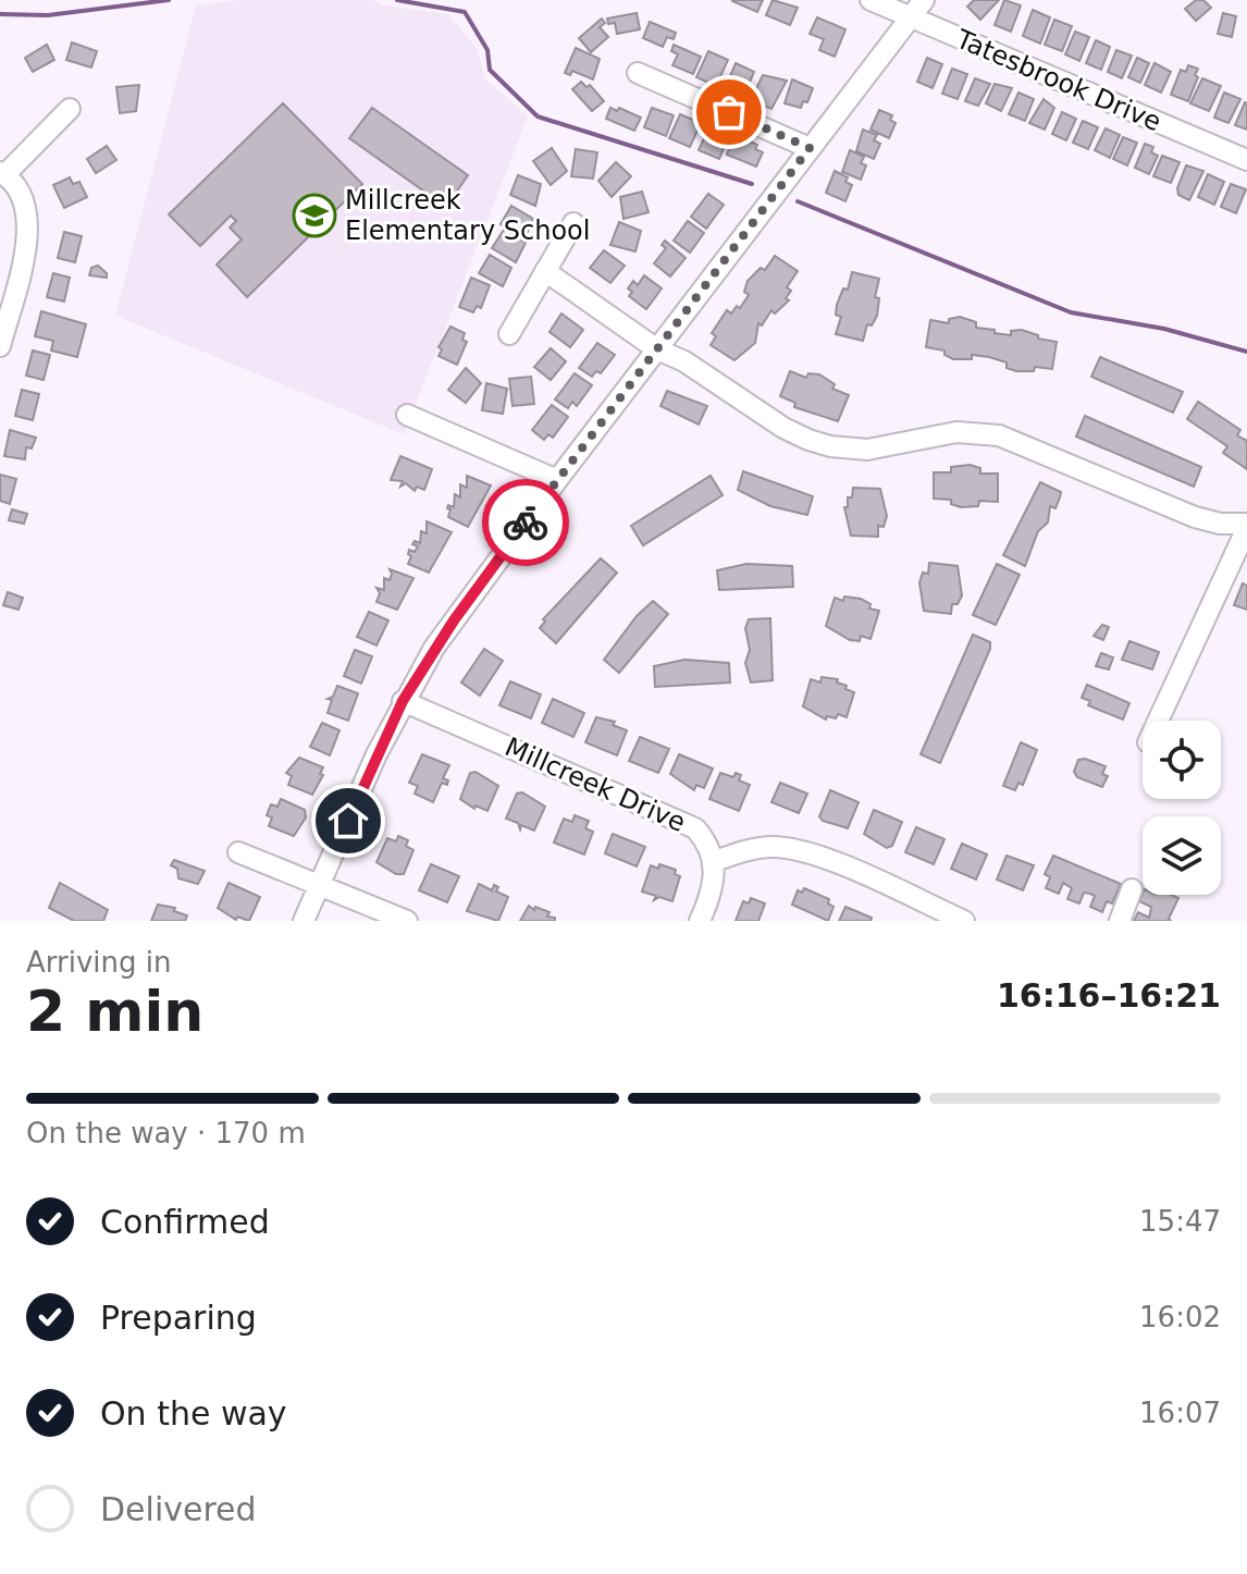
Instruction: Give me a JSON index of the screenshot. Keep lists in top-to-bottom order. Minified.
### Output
{"streets":{"street":["Tatesbrook Drive","Millcreek Drive"]},"places":{"school or university":["Millcreek Elementary School"]},"page":{"heading":["2 min","Arriving in","16:16–16:21"],"bar":"On the way · 170 m","list":[["Confirmed","15:47"],["Preparing","16:02"],["On the way","16:07"],"Delivered"]}}
